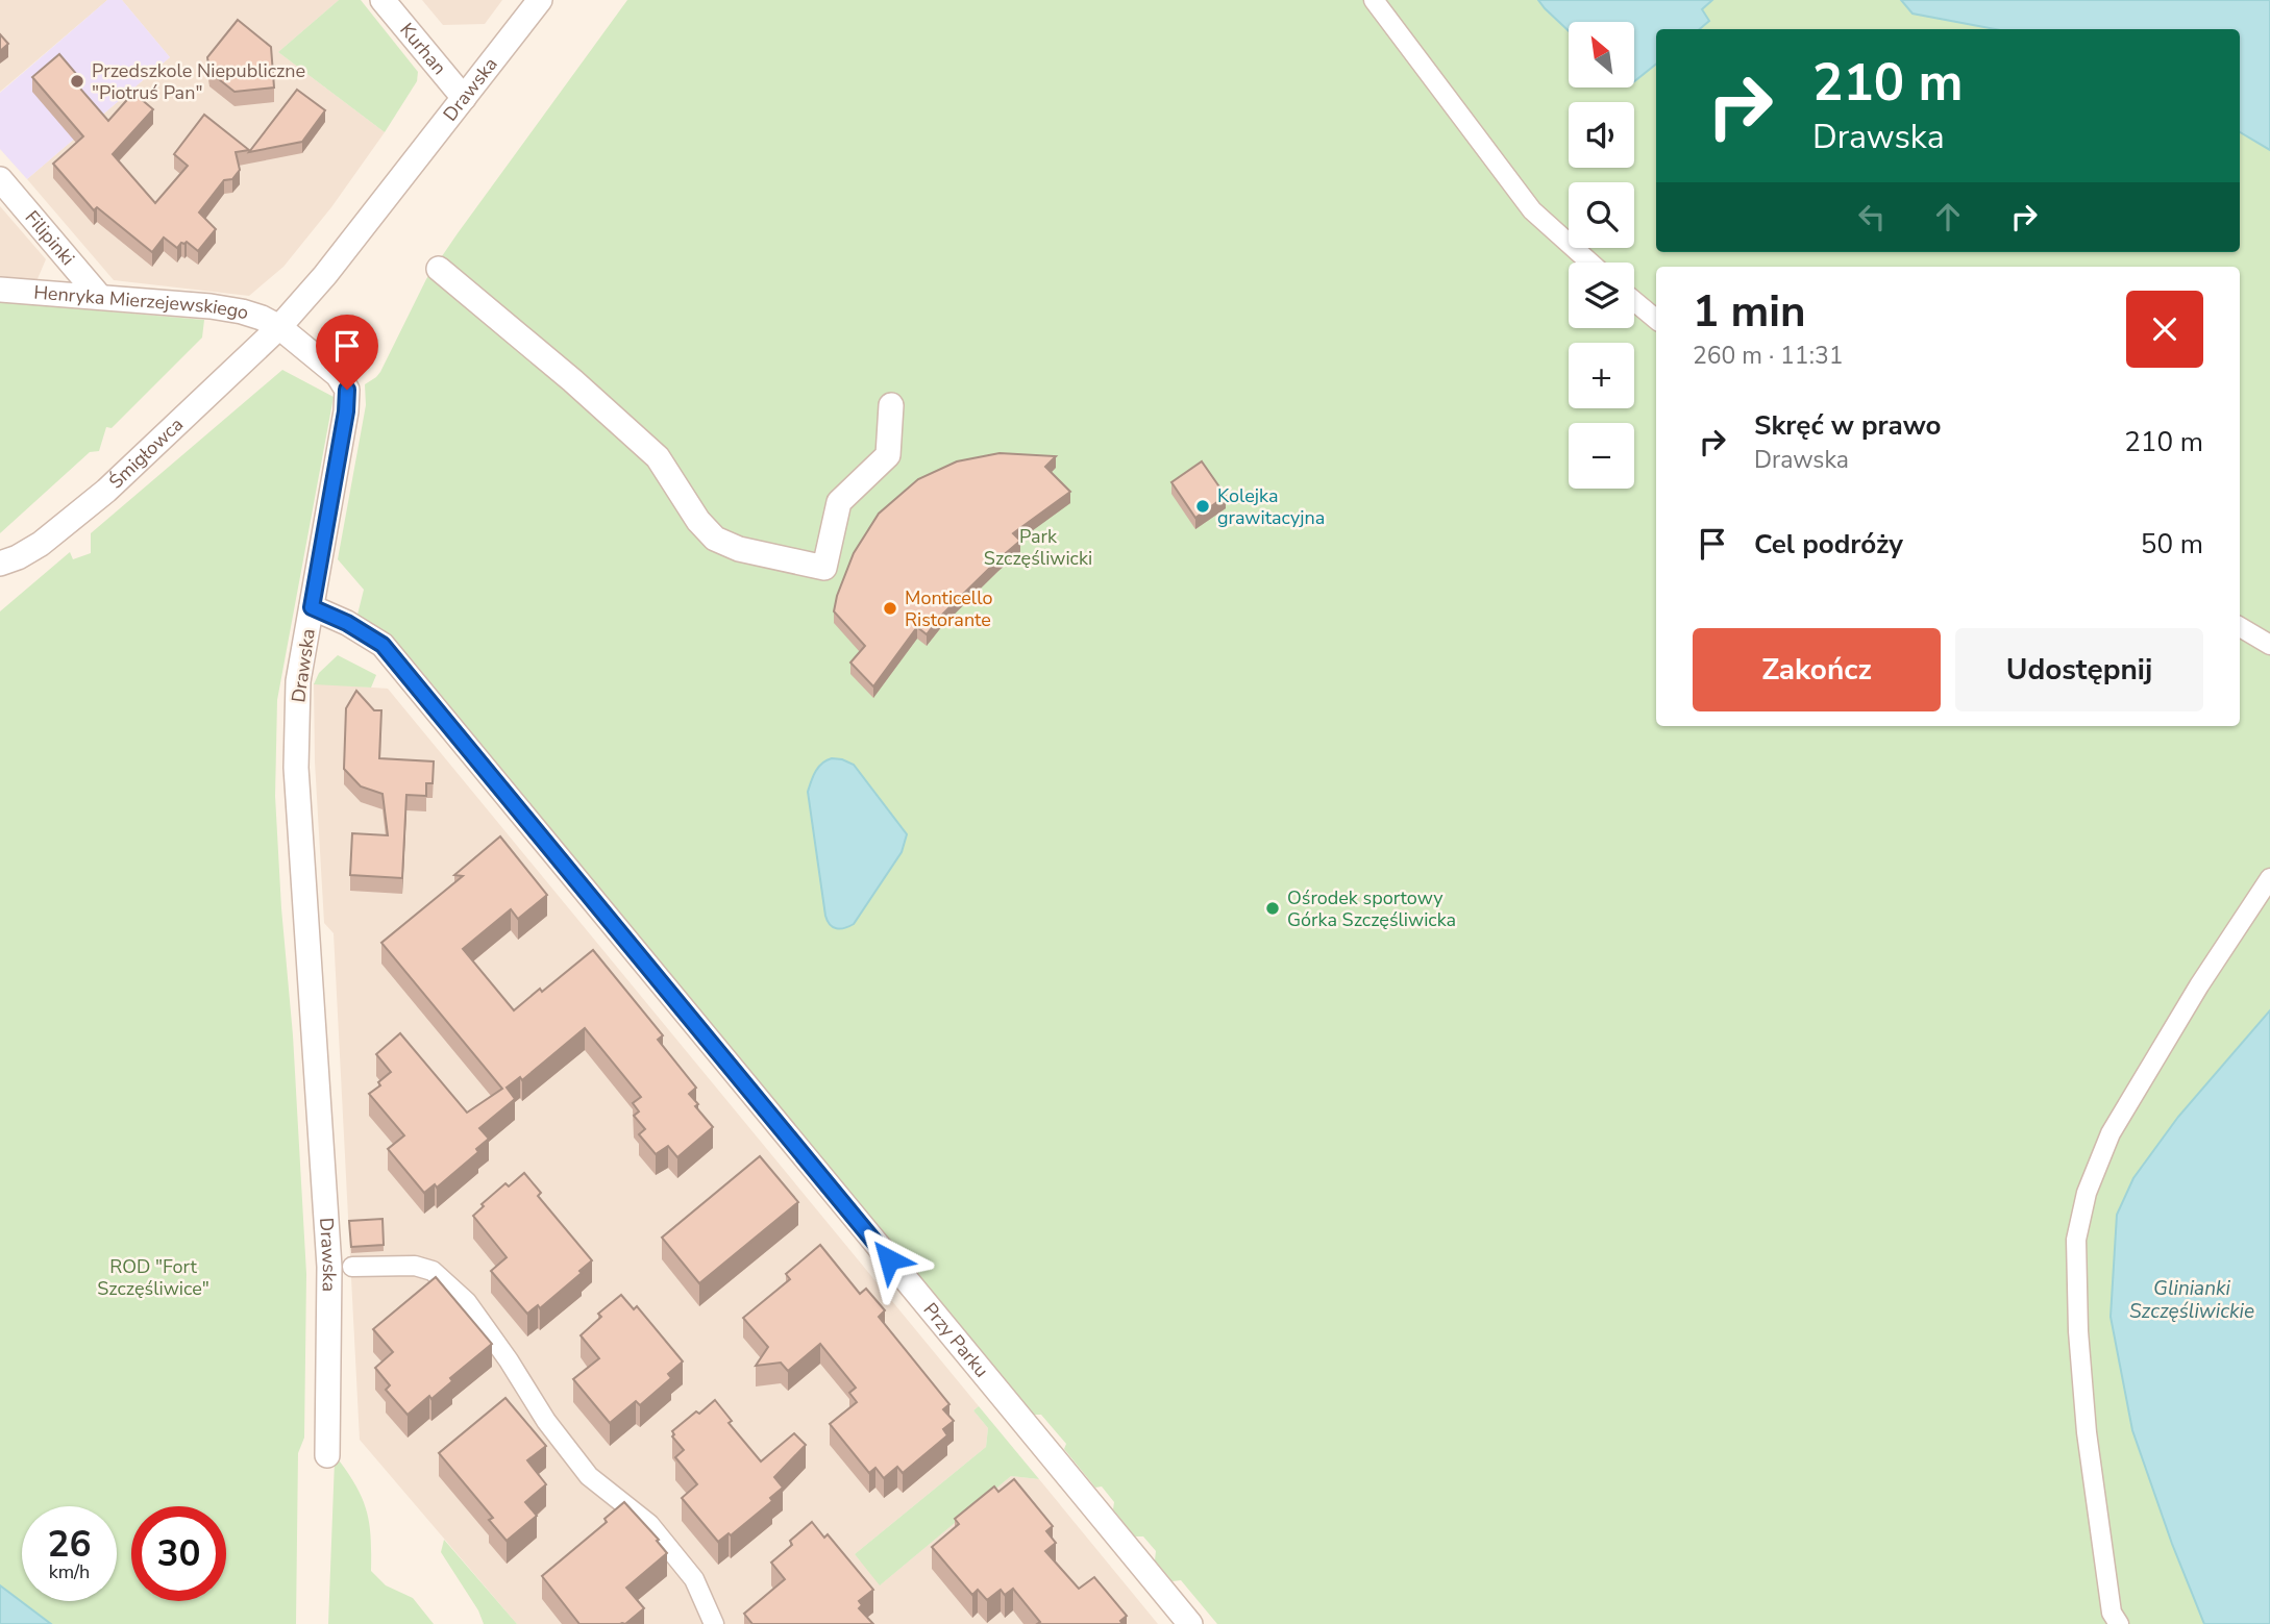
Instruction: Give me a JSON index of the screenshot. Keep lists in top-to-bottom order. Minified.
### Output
{"streets":{"street":["Kurhan","Drawska","Filipinki","Henryka Mierzejewskiego","Śmigłowca","Przy Parku"]},"crossings":[["Kurhan","Drawska"],["Drawska","Henryka Mierzejewskiego"],["Drawska","Śmigłowca"],["Drawska","Przy Parku"],["Filipinki","Henryka Mierzejewskiego"],["Henryka Mierzejewskiego","Śmigłowca"]],"water":["Glinianki Szczęśliwickie"],"parks":["Park Szczęśliwicki","ROD \"Fort Szczęśliwice\""],"places":["Przedszkole Niepubliczne \"Piotruś Pan\"","Kolejka grawitacyjna","Monticello Ristorante","Ośrodek sportowy Górka Szczęśliwicka"],"north":"top left","page":{"map_buttons":["+","−"],"turn":["210 m","Drawska"],"heading":["1 min","260 m · 11:31"],"list":[{"name":"Skręć w prawo","note":"Drawska","value":"210 m"},{"name":"Cel podróży","value":"50 m"}],"buttons":["Zakończ","Udostępnij"],"speed":"26 km/h","limit":"30"}}
